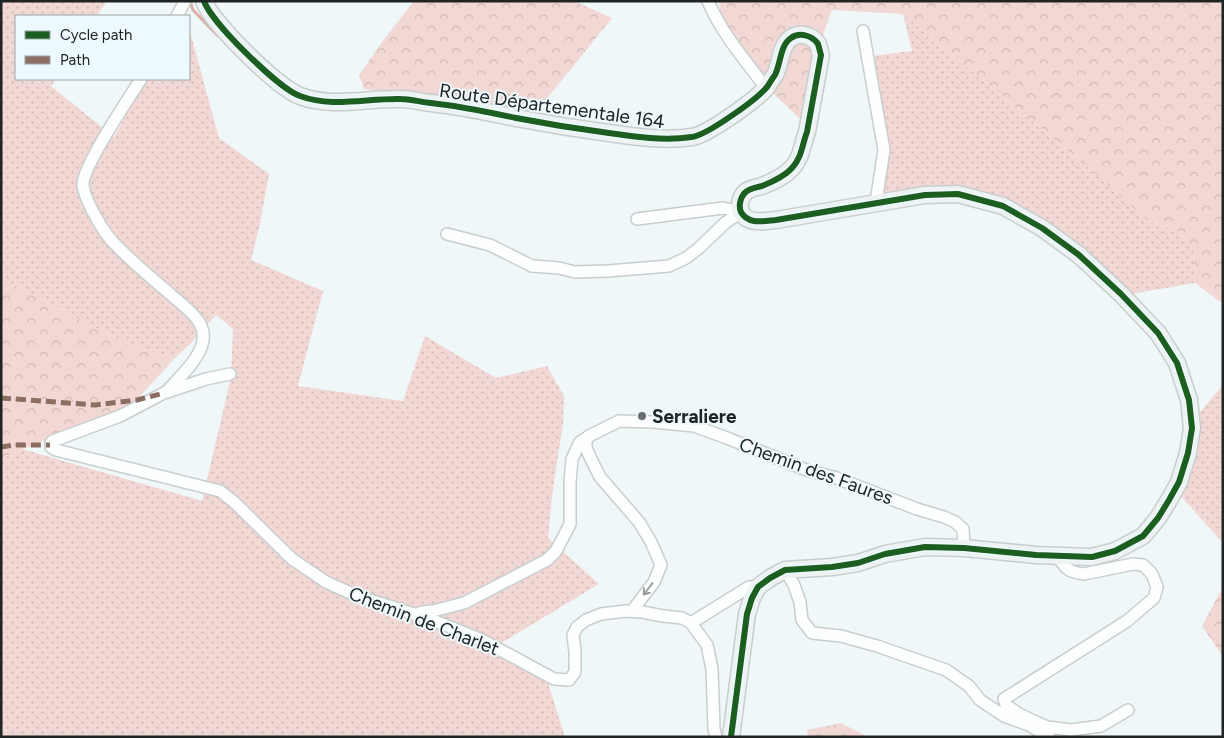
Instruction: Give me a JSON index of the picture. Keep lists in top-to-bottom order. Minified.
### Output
{"streets":{"street":["Route Départementale 164","Chemin des Faures","Chemin de Charlet"]},"places":["Serraliere"],"legend":["Cycle path","Path"]}
